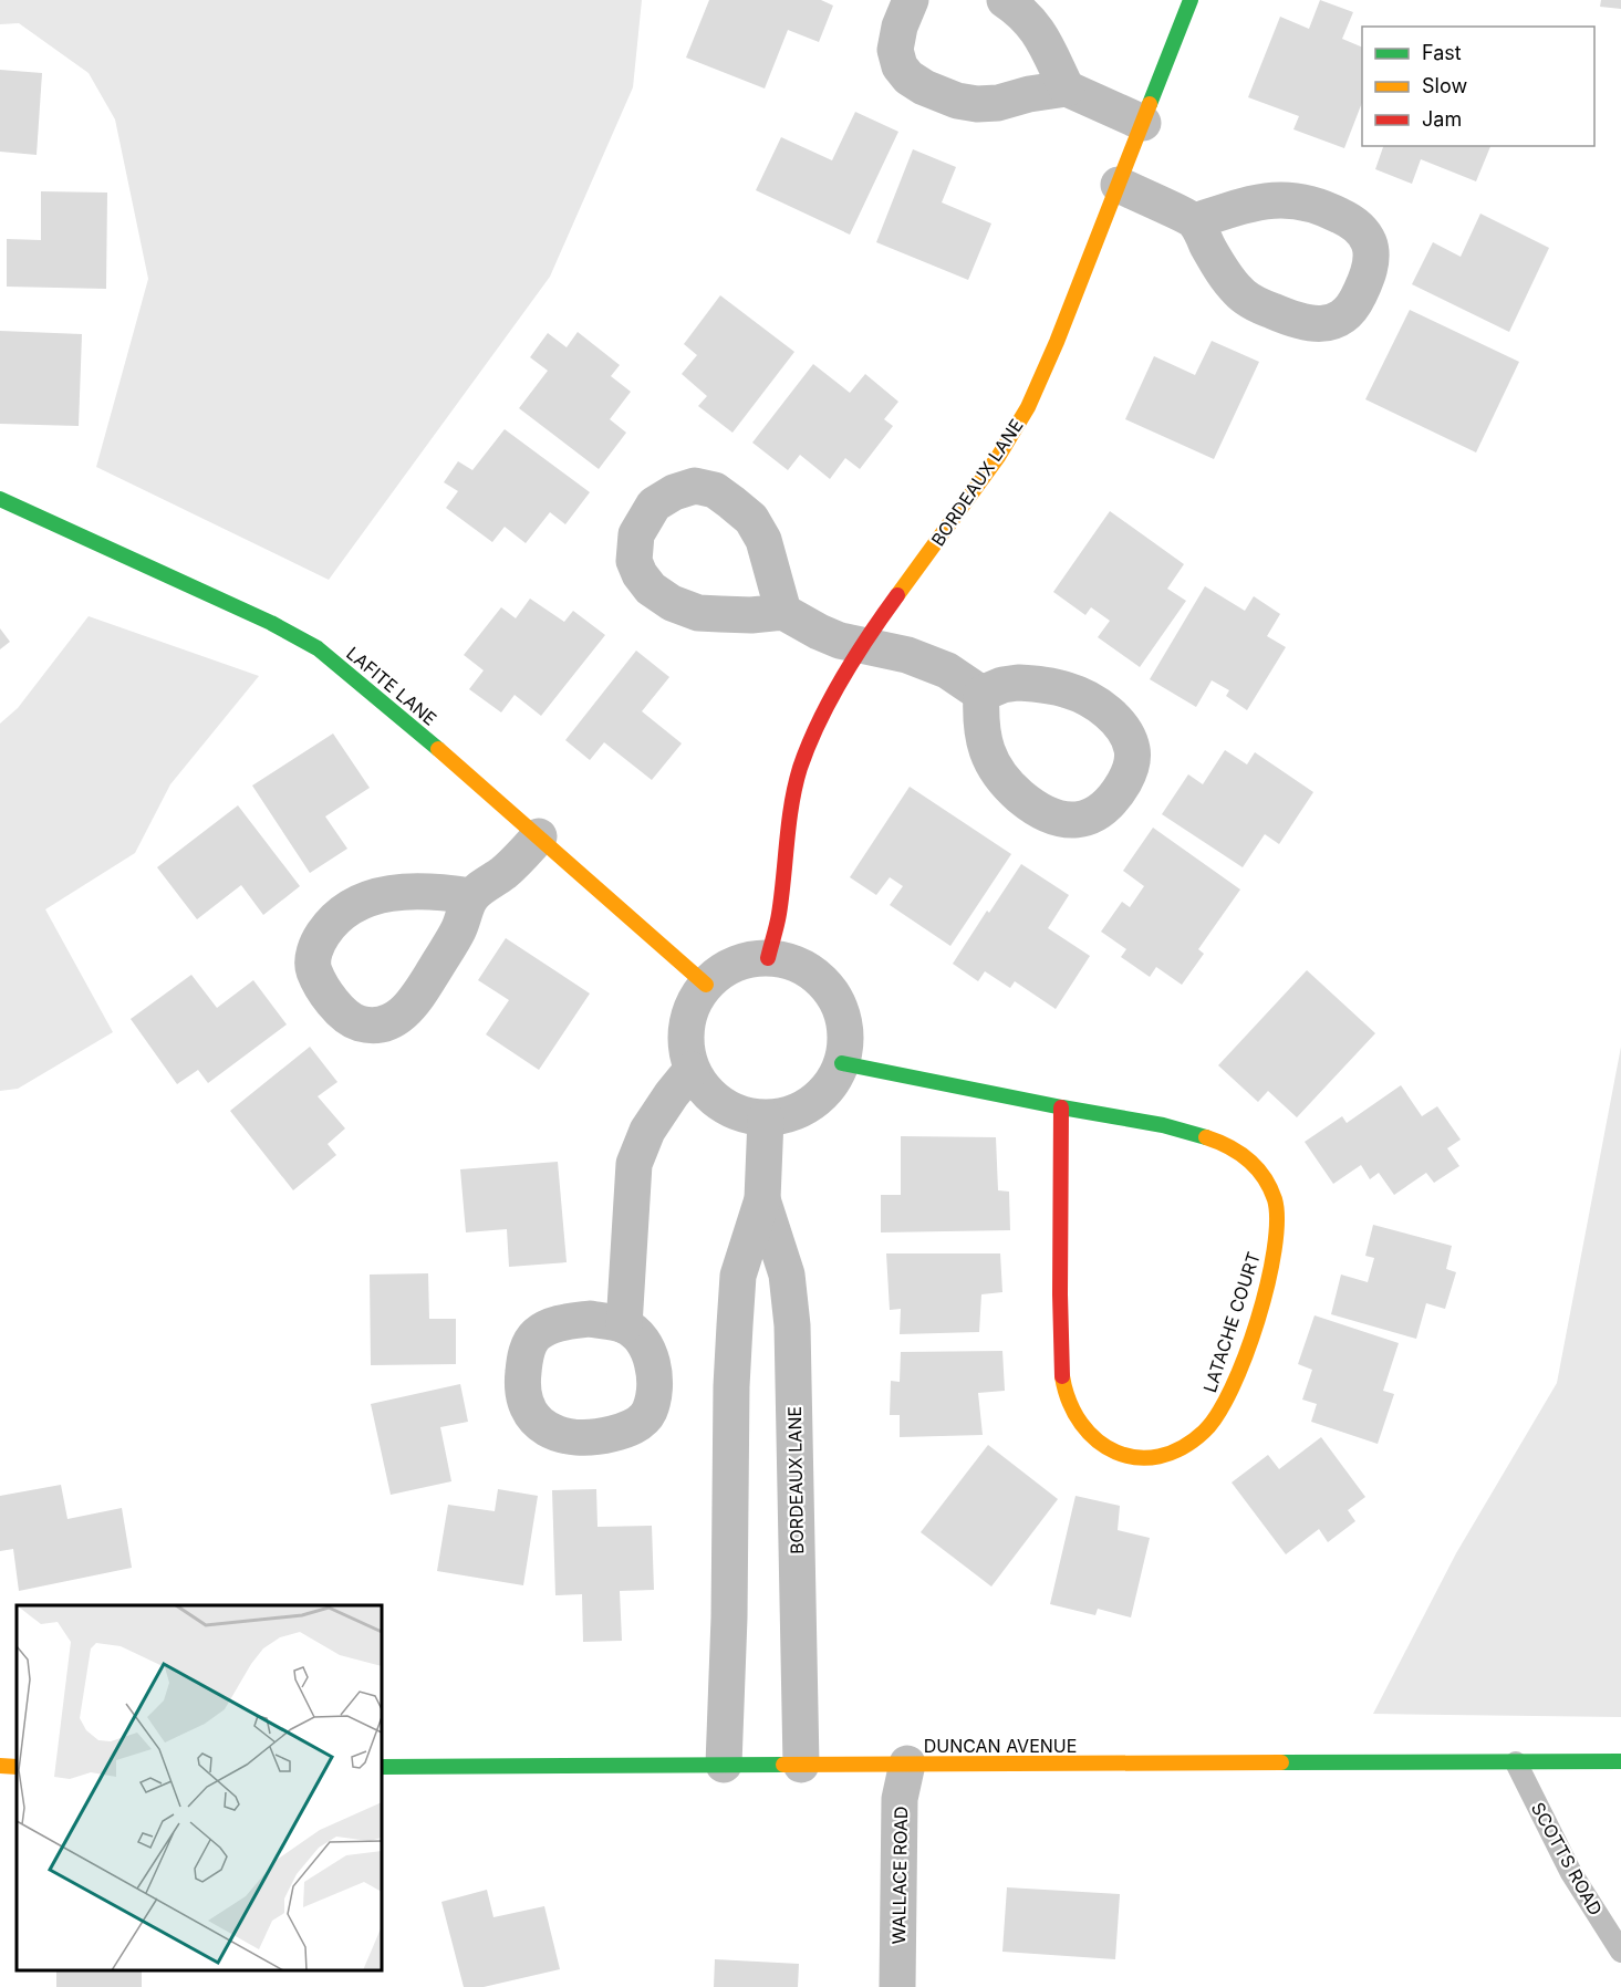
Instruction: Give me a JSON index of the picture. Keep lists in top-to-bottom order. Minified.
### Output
{"streets":{"street":["BORDEAUX LANE","LAFITE LANE","LATACHE COURT","DUNCAN AVENUE","WALLACE ROAD"],"lane":["SCOTTS ROAD"]},"crossings":[["BORDEAUX LANE","LAFITE LANE"],["BORDEAUX LANE","LATACHE COURT"],["BORDEAUX LANE","DUNCAN AVENUE"],["LAFITE LANE","LATACHE COURT"],["DUNCAN AVENUE","SCOTTS ROAD"],["DUNCAN AVENUE","WALLACE ROAD"]],"legend":["Fast","Slow","Jam"]}
